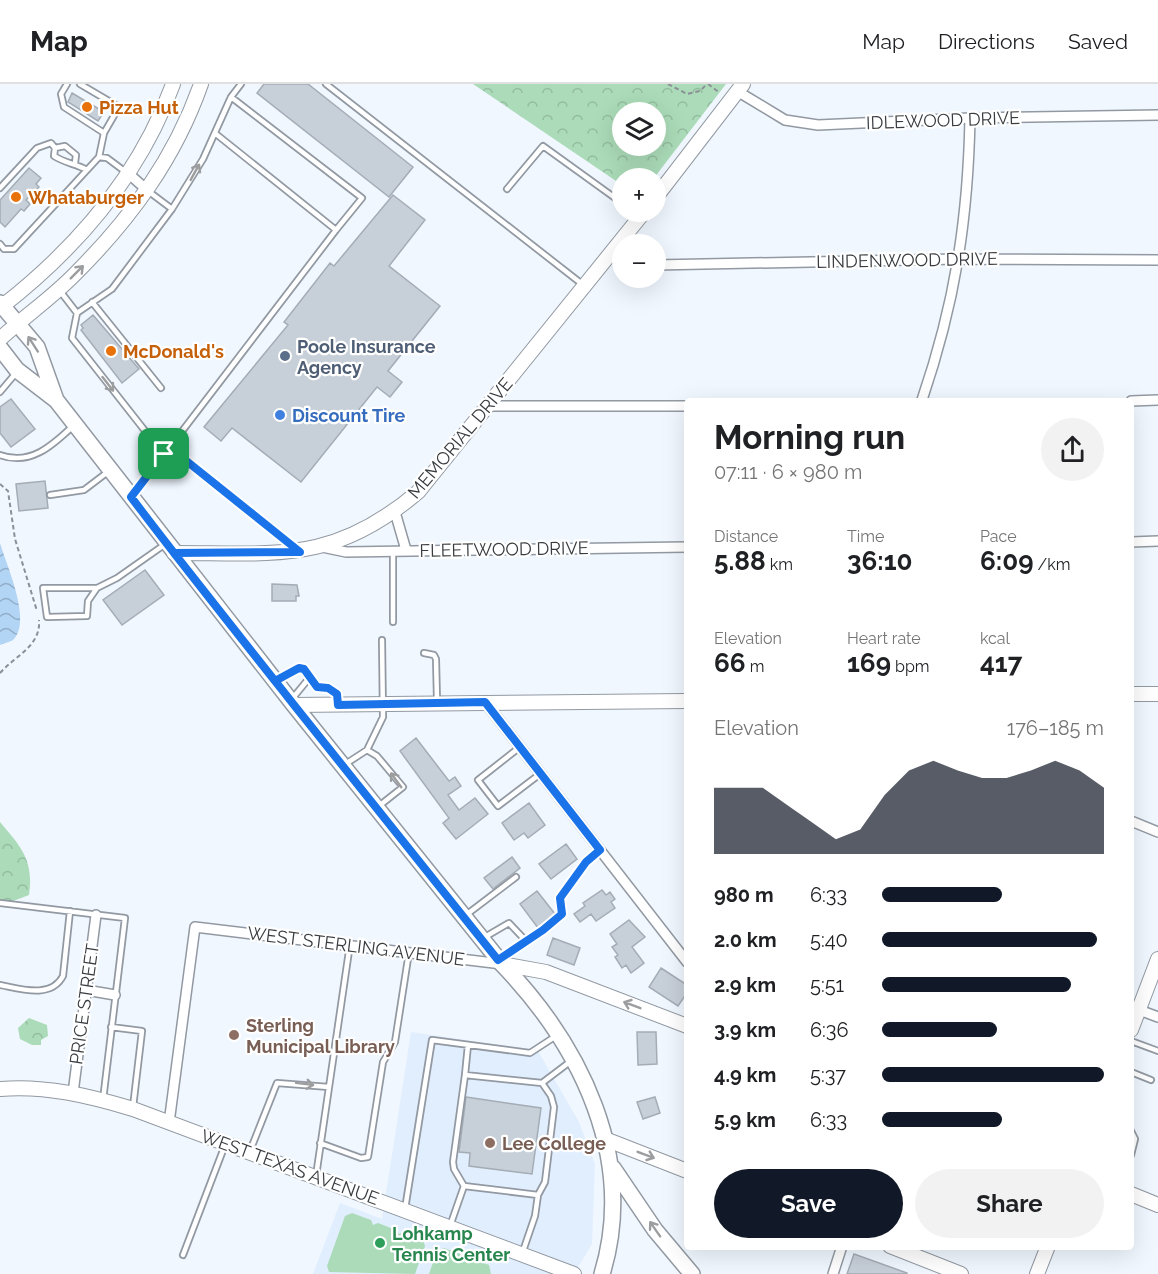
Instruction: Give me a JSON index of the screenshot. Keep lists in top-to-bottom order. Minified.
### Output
{"streets":{"street":["IDLEWOOD DRIVE","LINDENWOOD DRIVE","MEMORIAL DRIVE","FLEETWOOD DRIVE","WEST STERLING AVENUE","PRICE STREET","WEST TEXAS AVENUE"]},"crossings":[["MEMORIAL DRIVE","FLEETWOOD DRIVE"],["WEST STERLING AVENUE","WEST TEXAS AVENUE"],["PRICE STREET","WEST TEXAS AVENUE"]],"places":["Pizza Hut","Whataburger","McDonald's","Poole Insurance Agency","Discount Tire","Sterling Municipal Library","Lee College","Lohkamp Tennis Center"],"page":{"header":"Map","nav":["Map","Directions","Saved"],"map_buttons":["+","−"],"heading":["Morning run","07:11 · 6 × 980 m"],"stats":[["Distance","5.88 km"],["Time","36:10"],["Pace","6:09 /km"],["Elevation","66 m"],["Heart rate","169 bpm"],["kcal","417"]],"chart":["Elevation","176–185 m"],"list":[{"name":"980 m","note":"6:33"},{"name":"2.0 km","note":"5:40"},{"name":"2.9 km","note":"5:51"},{"name":"3.9 km","note":"6:36"},{"name":"4.9 km","note":"5:37"},{"name":"5.9 km","note":"6:33"}],"buttons":["Save","Share"]}}
